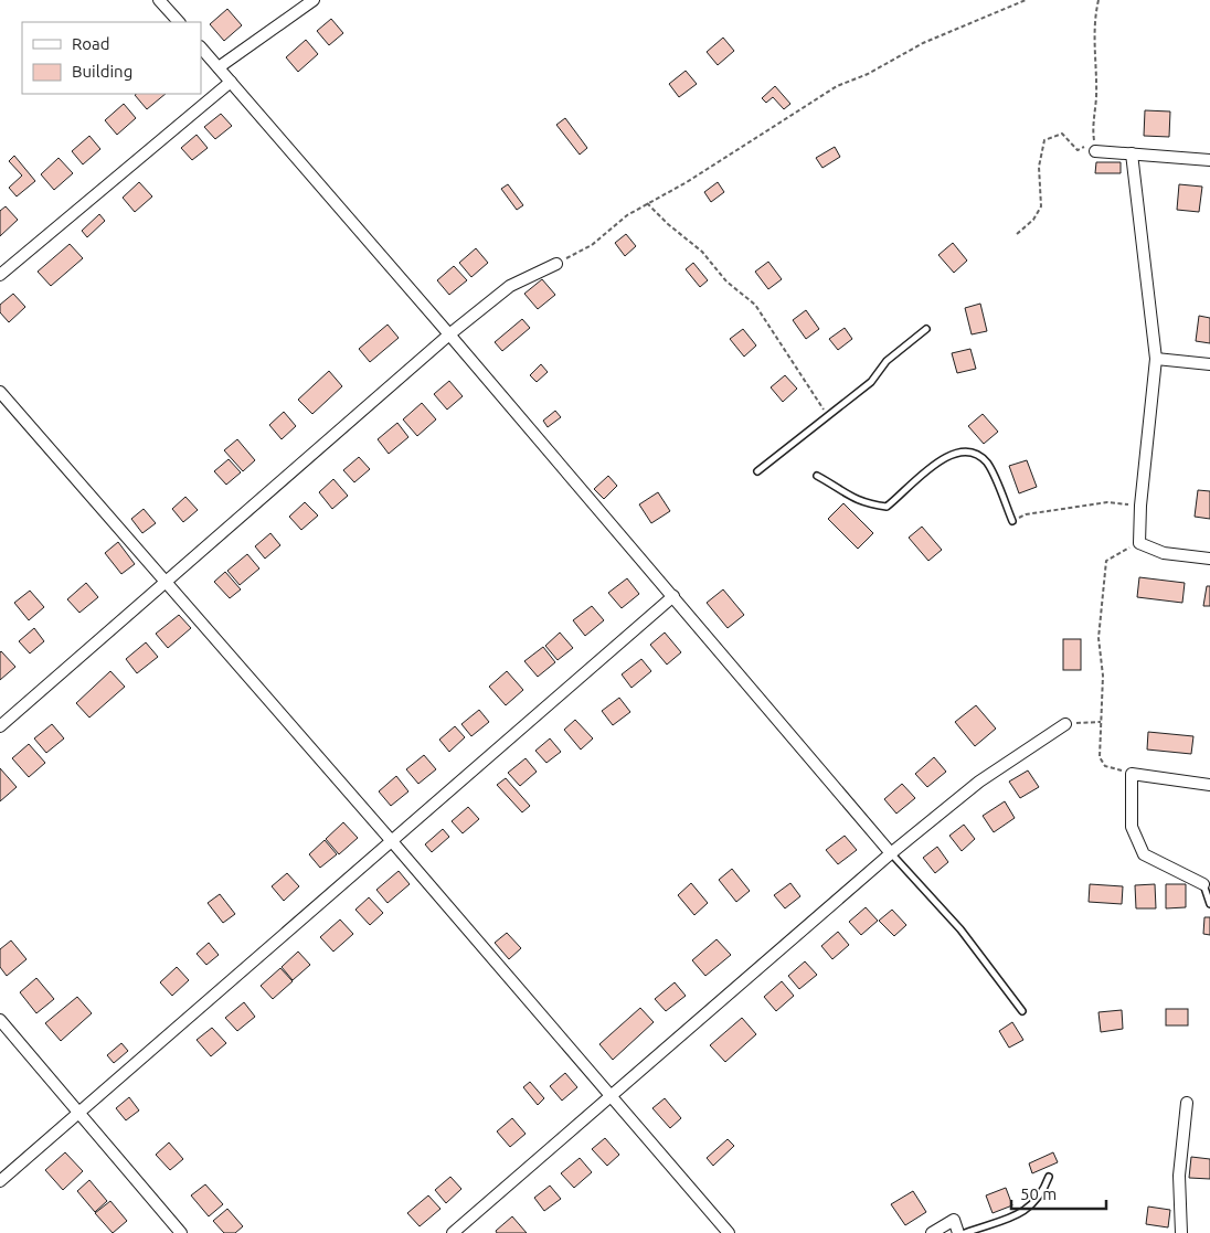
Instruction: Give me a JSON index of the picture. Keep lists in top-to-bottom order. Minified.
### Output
{"legend":["Road","Building"],"scale_bar":"50 m"}
